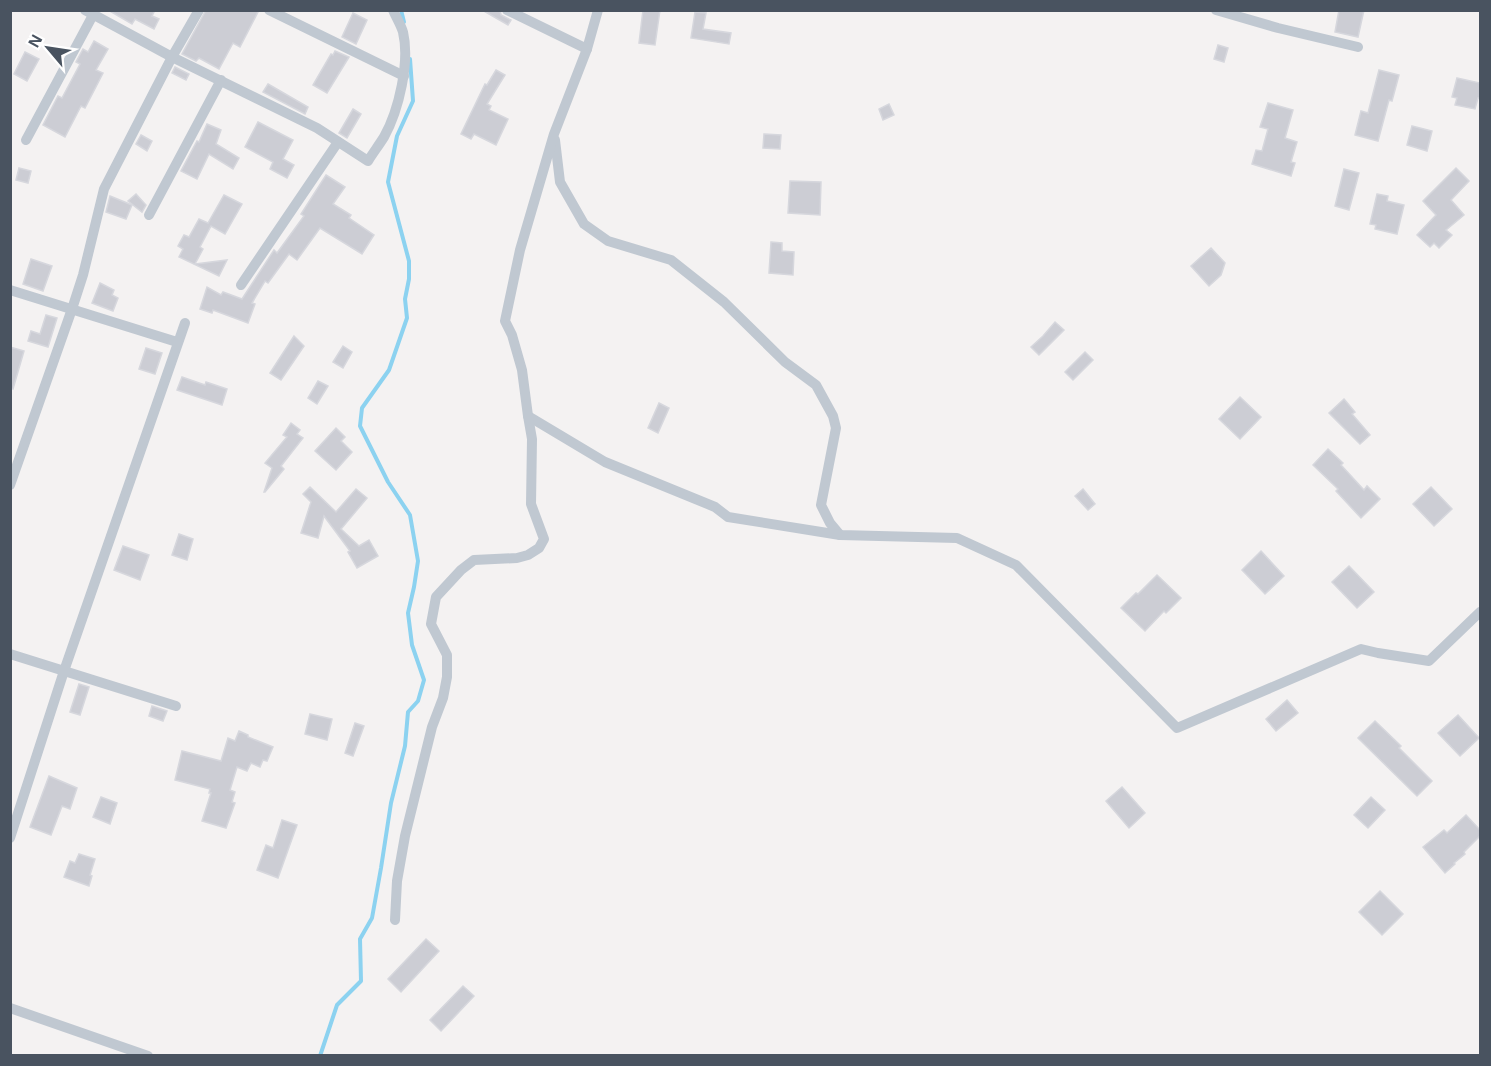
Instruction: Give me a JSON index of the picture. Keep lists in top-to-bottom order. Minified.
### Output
{"north":"top left"}
